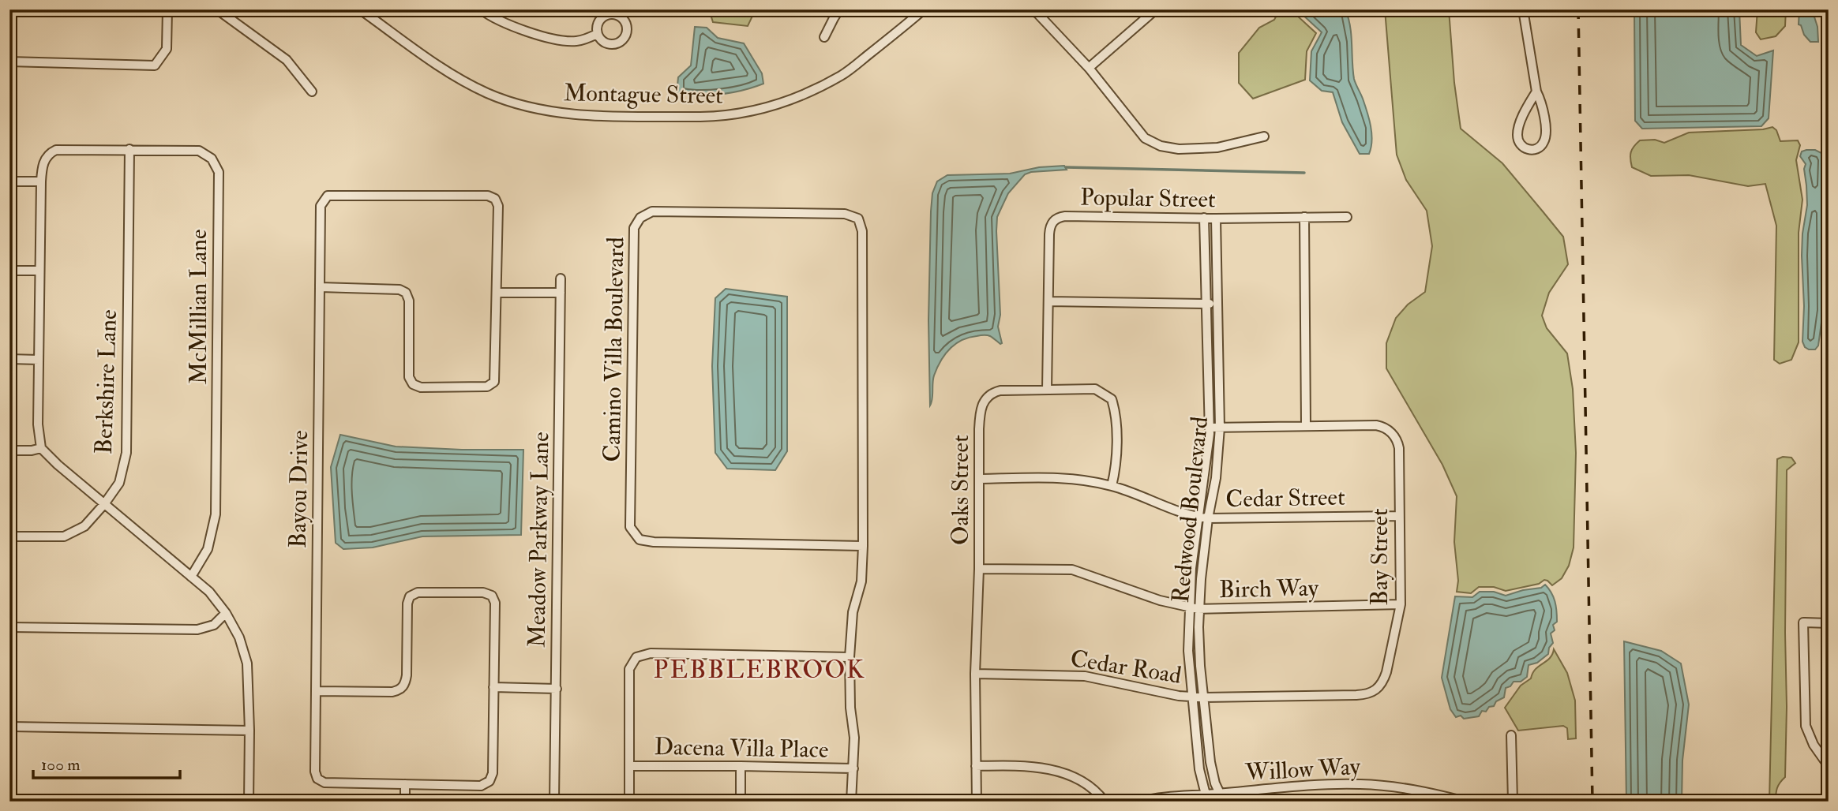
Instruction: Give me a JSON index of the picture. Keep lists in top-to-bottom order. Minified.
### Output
{"streets":{"street":["Montague Street","Popular Street","McMillian Lane","Camino Villa Boulevard","Berkshire Lane","Bayou Drive","Oaks Street","Cedar Street","Redwood Boulevard","Meadow Parkway Lane","Bay Street","Birch Way","Cedar Road","Dacena Villa Place","Willow Way"]},"crossings":[["Popular Street","Oaks Street"],["Popular Street","Redwood Boulevard"],["McMillian Lane","Berkshire Lane"],["Camino Villa Boulevard","Dacena Villa Place"],["Oaks Street","Cedar Street"],["Oaks Street","Birch Way"],["Oaks Street","Cedar Road"],["Cedar Street","Redwood Boulevard"],["Cedar Street","Bay Street"],["Redwood Boulevard","Bay Street"],["Redwood Boulevard","Birch Way"],["Redwood Boulevard","Cedar Road"],["Redwood Boulevard","Willow Way"],["Bay Street","Birch Way"],["Bay Street","Cedar Road"]],"districts":["PEBBLEBROOK"],"scale_bar":"100 m"}
